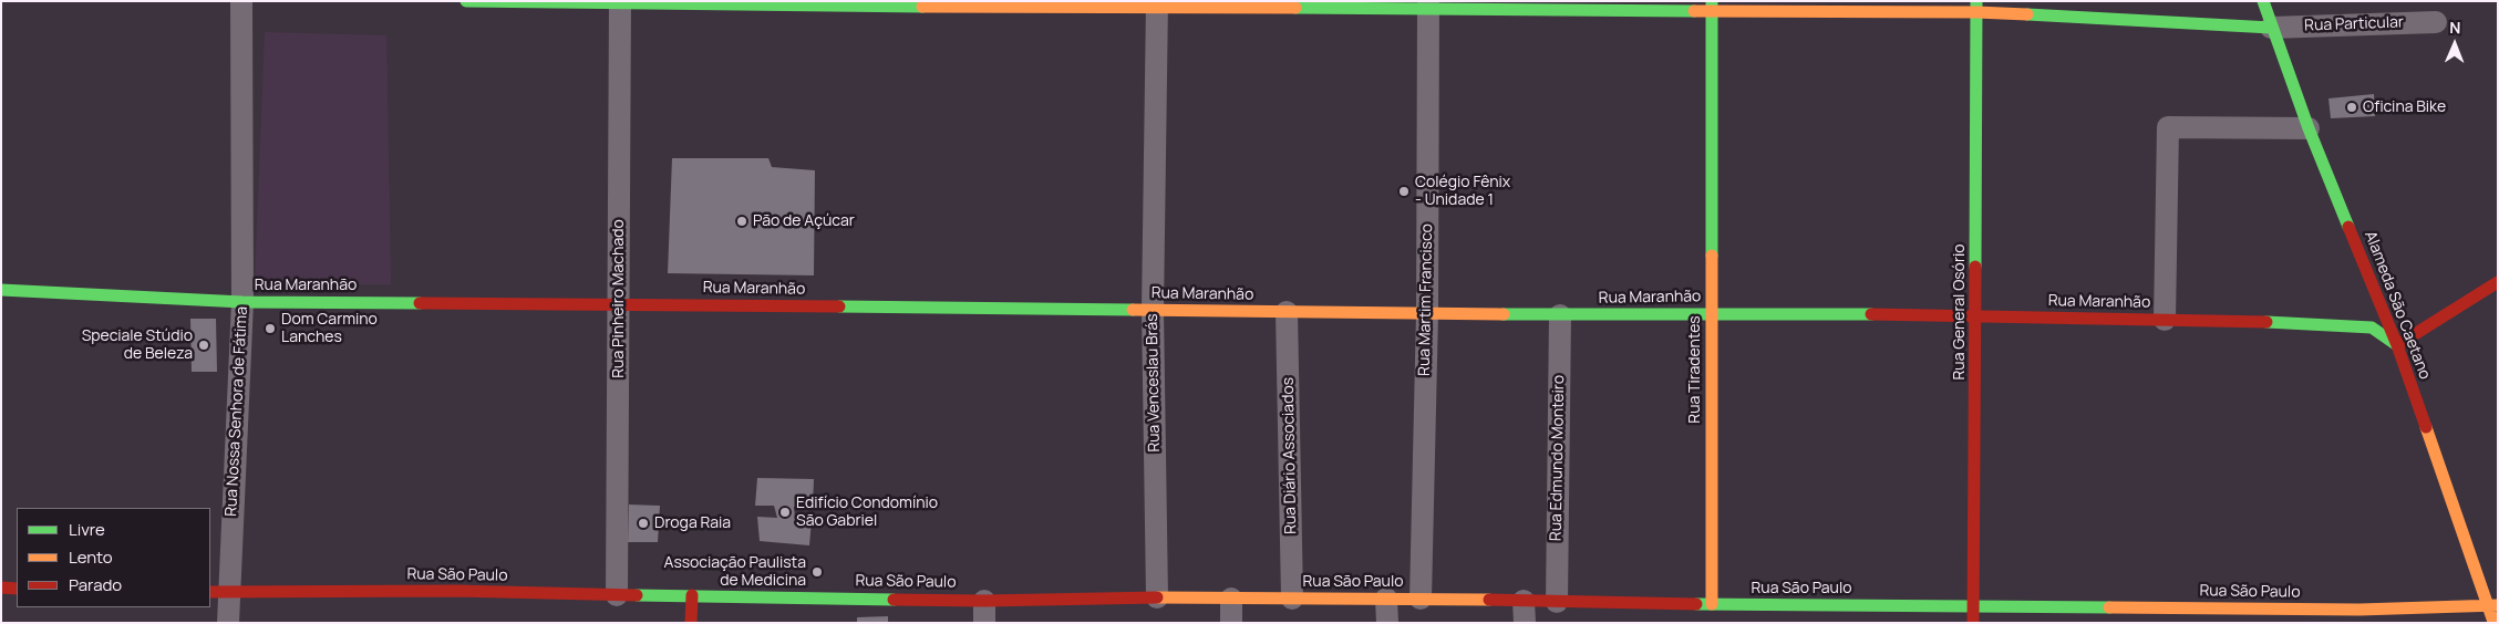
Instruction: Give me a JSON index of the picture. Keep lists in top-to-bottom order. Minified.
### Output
{"streets":{"street":["Rua Particular","Rua Maranhão","Rua Pinheiro Machado","Rua Martim Francisco","Alameda São Caetano","Rua General Osório","Rua Tiradentes","Rua Venceslau Brás","Rua Nossa Senhora de Fátima","Rua Diário Associados","Rua Edmundo Monteiro","Rua São Paulo"]},"crossings":[["Rua Particular","Alameda São Caetano"],["Rua Maranhão","Rua Pinheiro Machado"],["Rua Maranhão","Rua Martim Francisco"],["Rua Maranhão","Alameda São Caetano"],["Rua Maranhão","Rua General Osório"],["Rua Maranhão","Rua Tiradentes"],["Rua Maranhão","Rua Venceslau Brás"],["Rua Maranhão","Rua Nossa Senhora de Fátima"],["Rua Maranhão","Rua Diário Associados"],["Rua Maranhão","Rua Edmundo Monteiro"],["Rua Pinheiro Machado","Rua São Paulo"],["Rua Martim Francisco","Rua São Paulo"],["Alameda São Caetano","Rua São Paulo"],["Rua General Osório","Rua São Paulo"],["Rua Tiradentes","Rua São Paulo"],["Rua Venceslau Brás","Rua São Paulo"],["Rua Nossa Senhora de Fátima","Rua São Paulo"],["Rua Diário Associados","Rua São Paulo"],["Rua Edmundo Monteiro","Rua São Paulo"]],"places":["Oficina Bike","Colégio Fênix - Unidade 1","Pão de Açúcar","Dom Carmino Lanches","Speciale Stúdio de Beleza","Edifício Condomínio São Gabriel","Droga Raia","Associação Paulista de Medicina"],"legend":["Livre","Lento","Parado"],"north":"top"}
